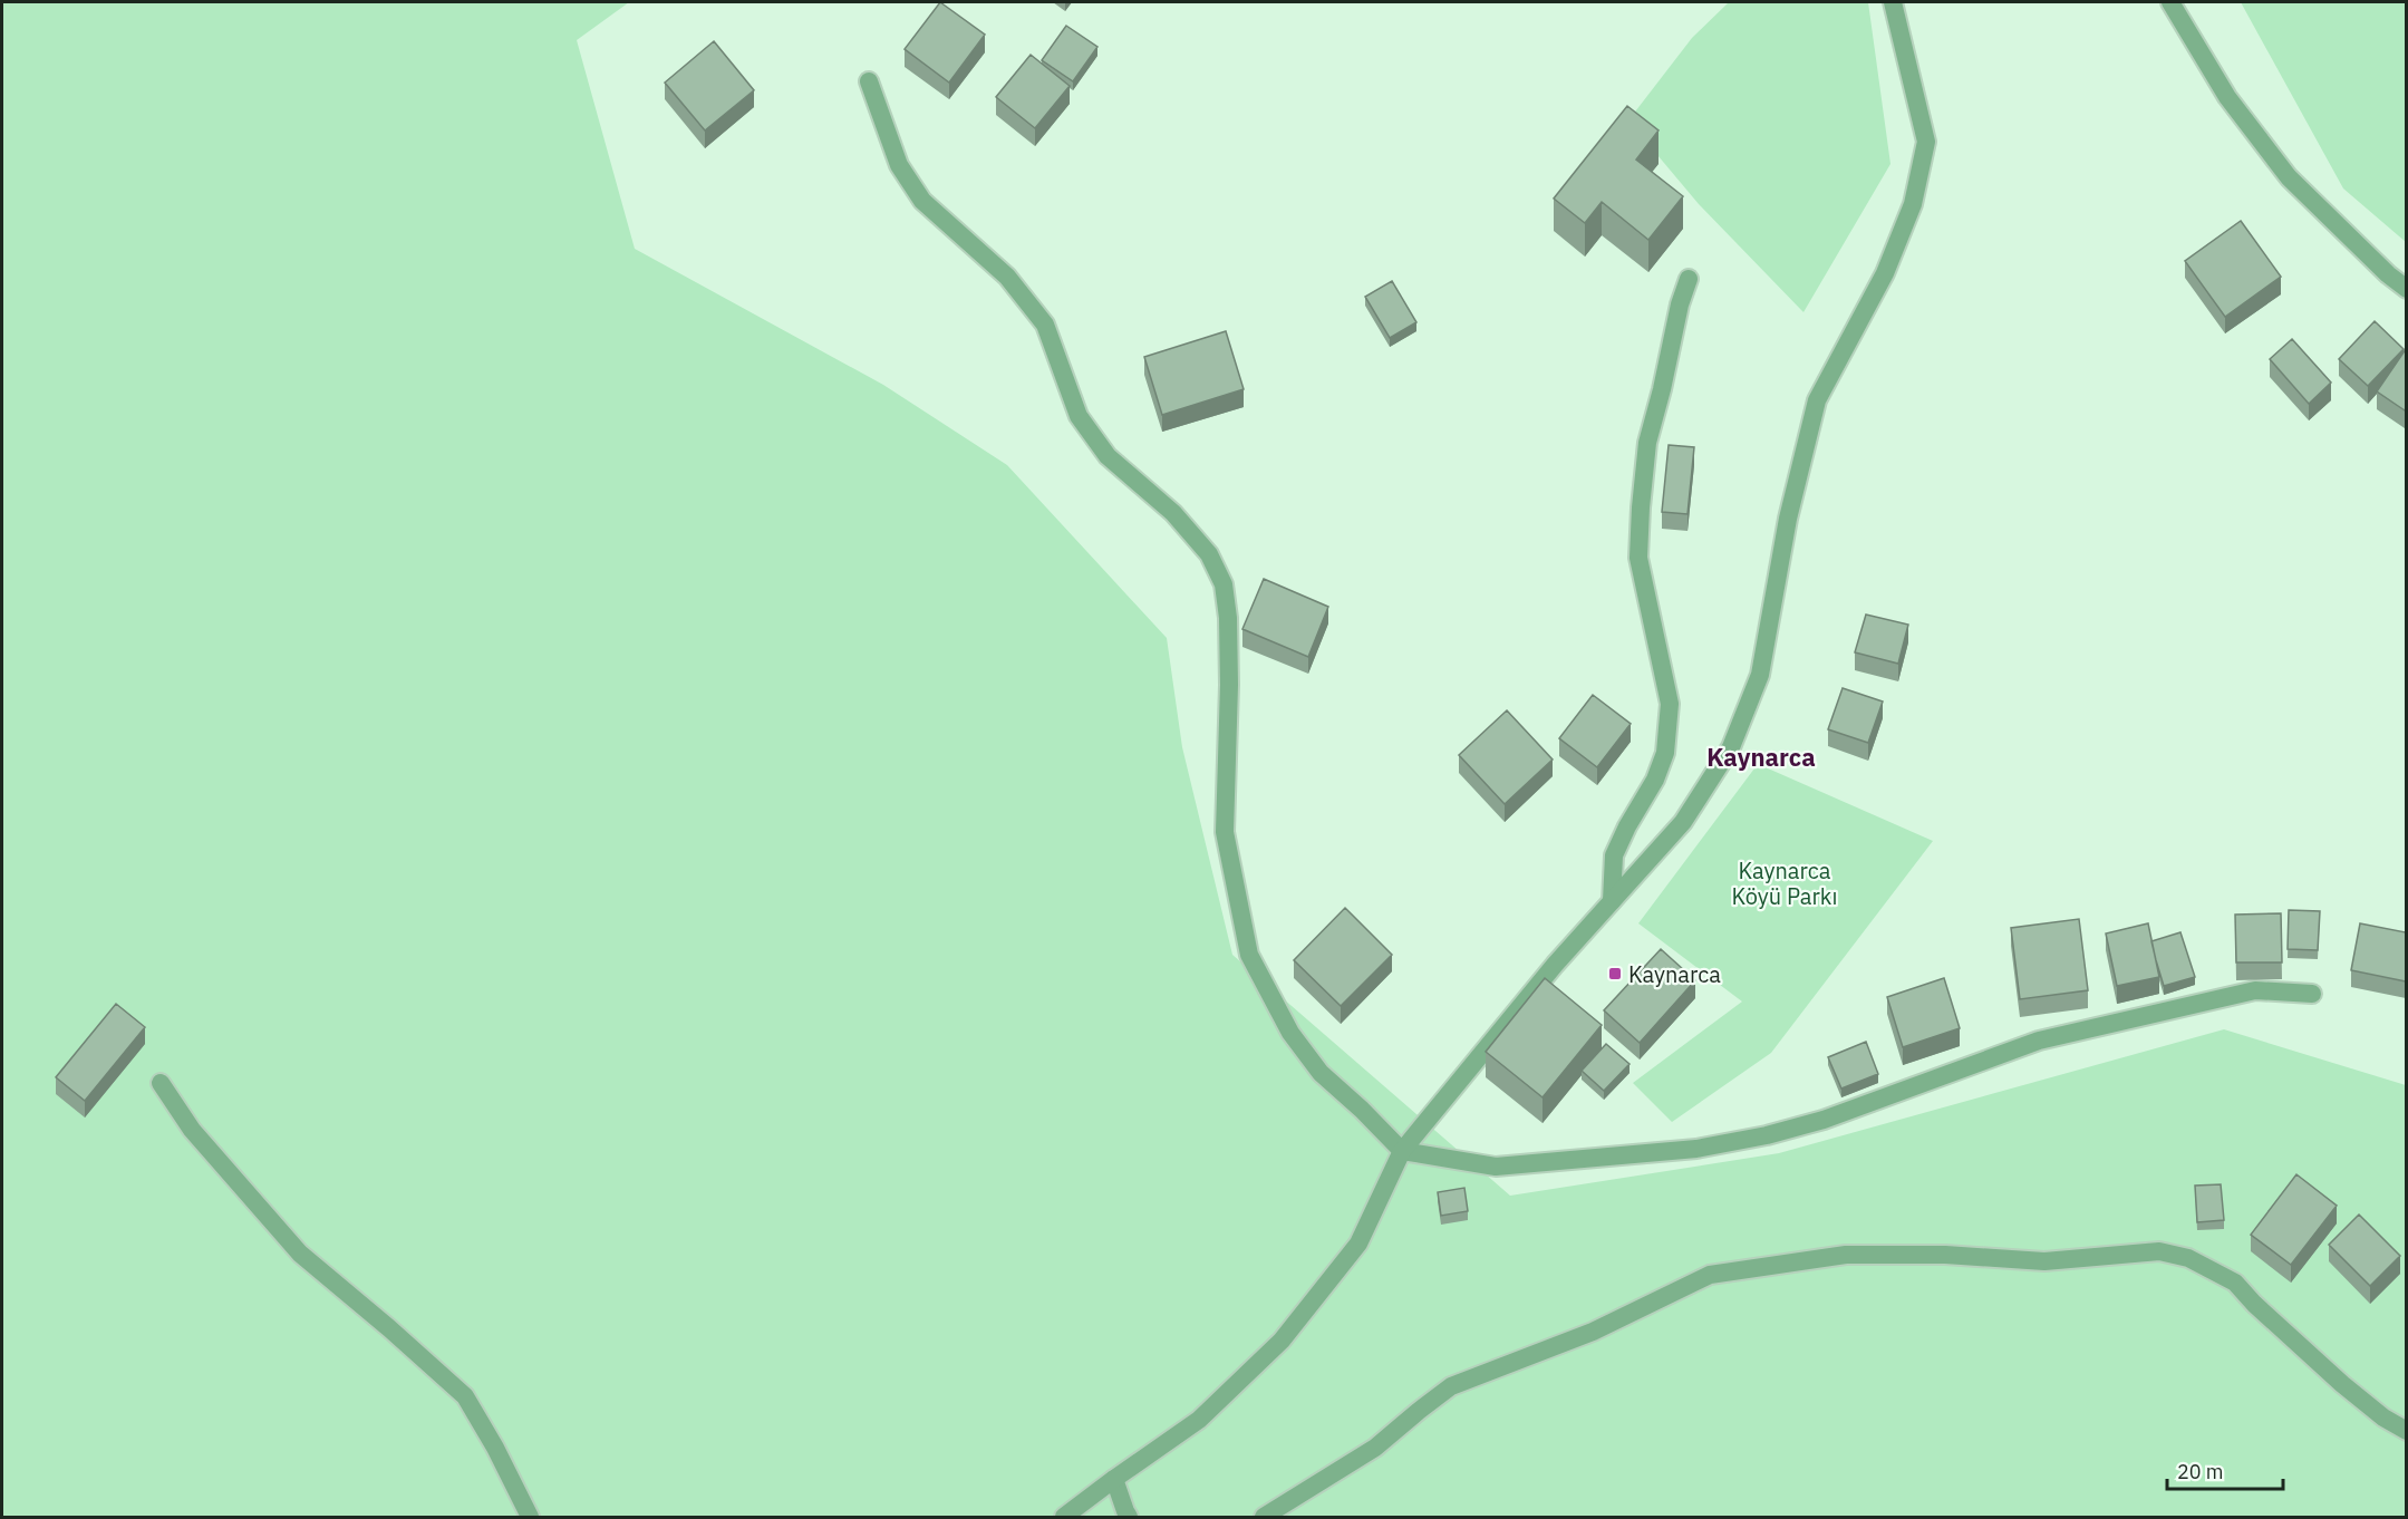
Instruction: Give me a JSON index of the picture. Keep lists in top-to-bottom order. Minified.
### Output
{"districts":["Kaynarca"],"parks":["Kaynarca Köyü Parkı"],"places":{"transit":["Kaynarca"]},"scale_bar":"20 m"}
